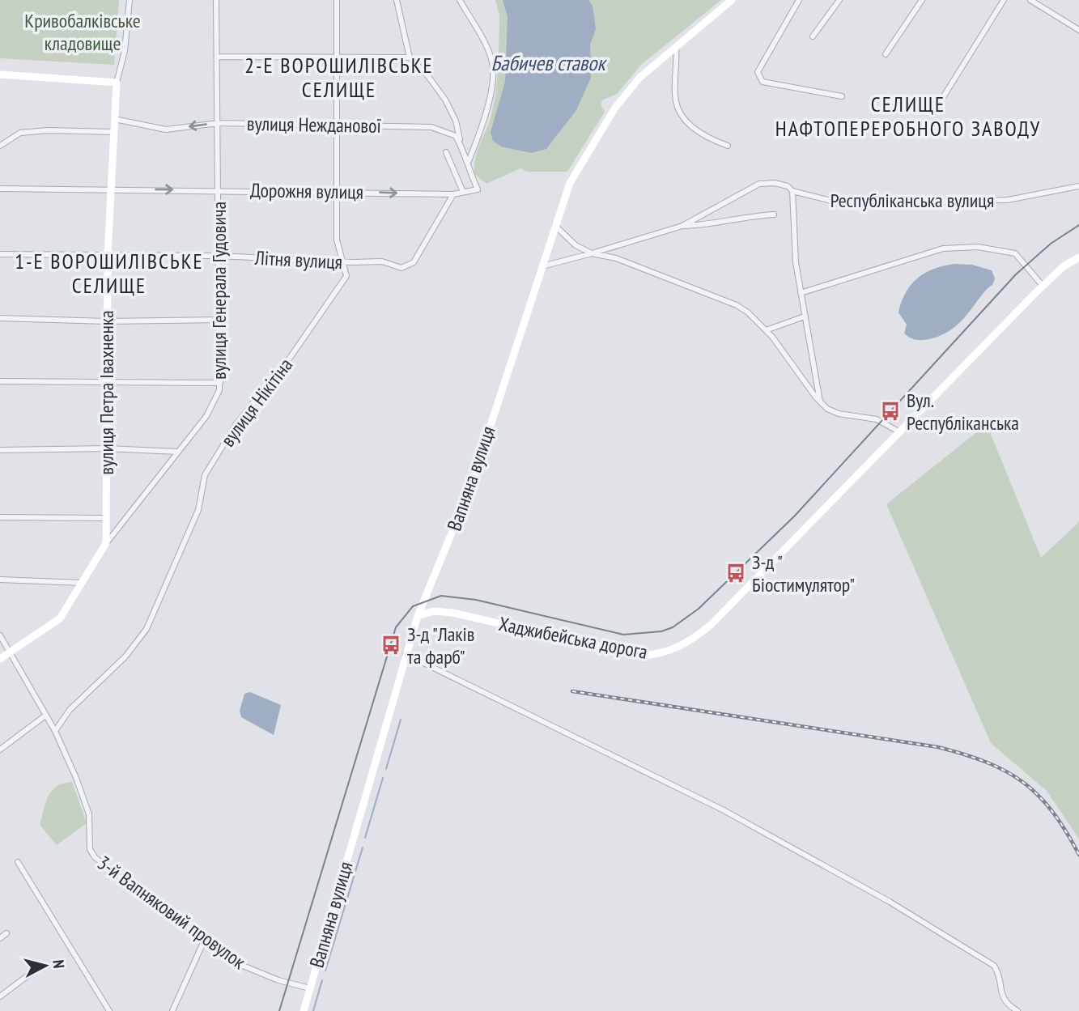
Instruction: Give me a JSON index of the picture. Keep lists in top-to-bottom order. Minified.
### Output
{"streets":{"street":["вулиця Нежданової","Дорожня вулиця","Республіканська вулиця","Літня вулиця","вулиця Генерала Гудовича","вулиця Петра Івахненка","вулиця Нікітіна","Вапняна вулиця","Хаджибейська дорога","3-й Вапняковий провулок"]},"crossings":[["вулиця Нежданової","Дорожня вулиця"],["вулиця Нежданової","вулиця Генерала Гудовича"],["вулиця Нежданової","вулиця Петра Івахненка"],["вулиця Нежданової","вулиця Нікітіна"],["Дорожня вулиця","Літня вулиця"],["Дорожня вулиця","вулиця Генерала Гудовича"],["Дорожня вулиця","вулиця Петра Івахненка"],["Дорожня вулиця","вулиця Нікітіна"],["Республіканська вулиця","Вапняна вулиця"],["Літня вулиця","вулиця Генерала Гудовича"],["Літня вулиця","вулиця Петра Івахненка"],["Літня вулиця","вулиця Нікітіна"],["вулиця Генерала Гудовича","вулиця Петра Івахненка"],["вулиця Нікітіна","3-й Вапняковий провулок"],["Вапняна вулиця","Хаджибейська дорога"],["Вапняна вулиця","3-й Вапняковий провулок"]],"one_way":["Дорожня вулиця"],"districts":["2-Е ВОРОШИЛІВСЬКЕ СЕЛИЩЕ","СЕЛИЩЕ НАФТОПЕРЕРОБНОГО ЗАВОДУ","1-Е ВОРОШИЛІВСЬКЕ СЕЛИЩЕ"],"water":["Бабичев ставок"],"parks":["Кривобалківське кладовище"],"places":{"bus stop":["Вул. Республіканська","З-д \" Біостимулятор\"","З-д \"Лаків та фарб\""]},"north":"right"}
